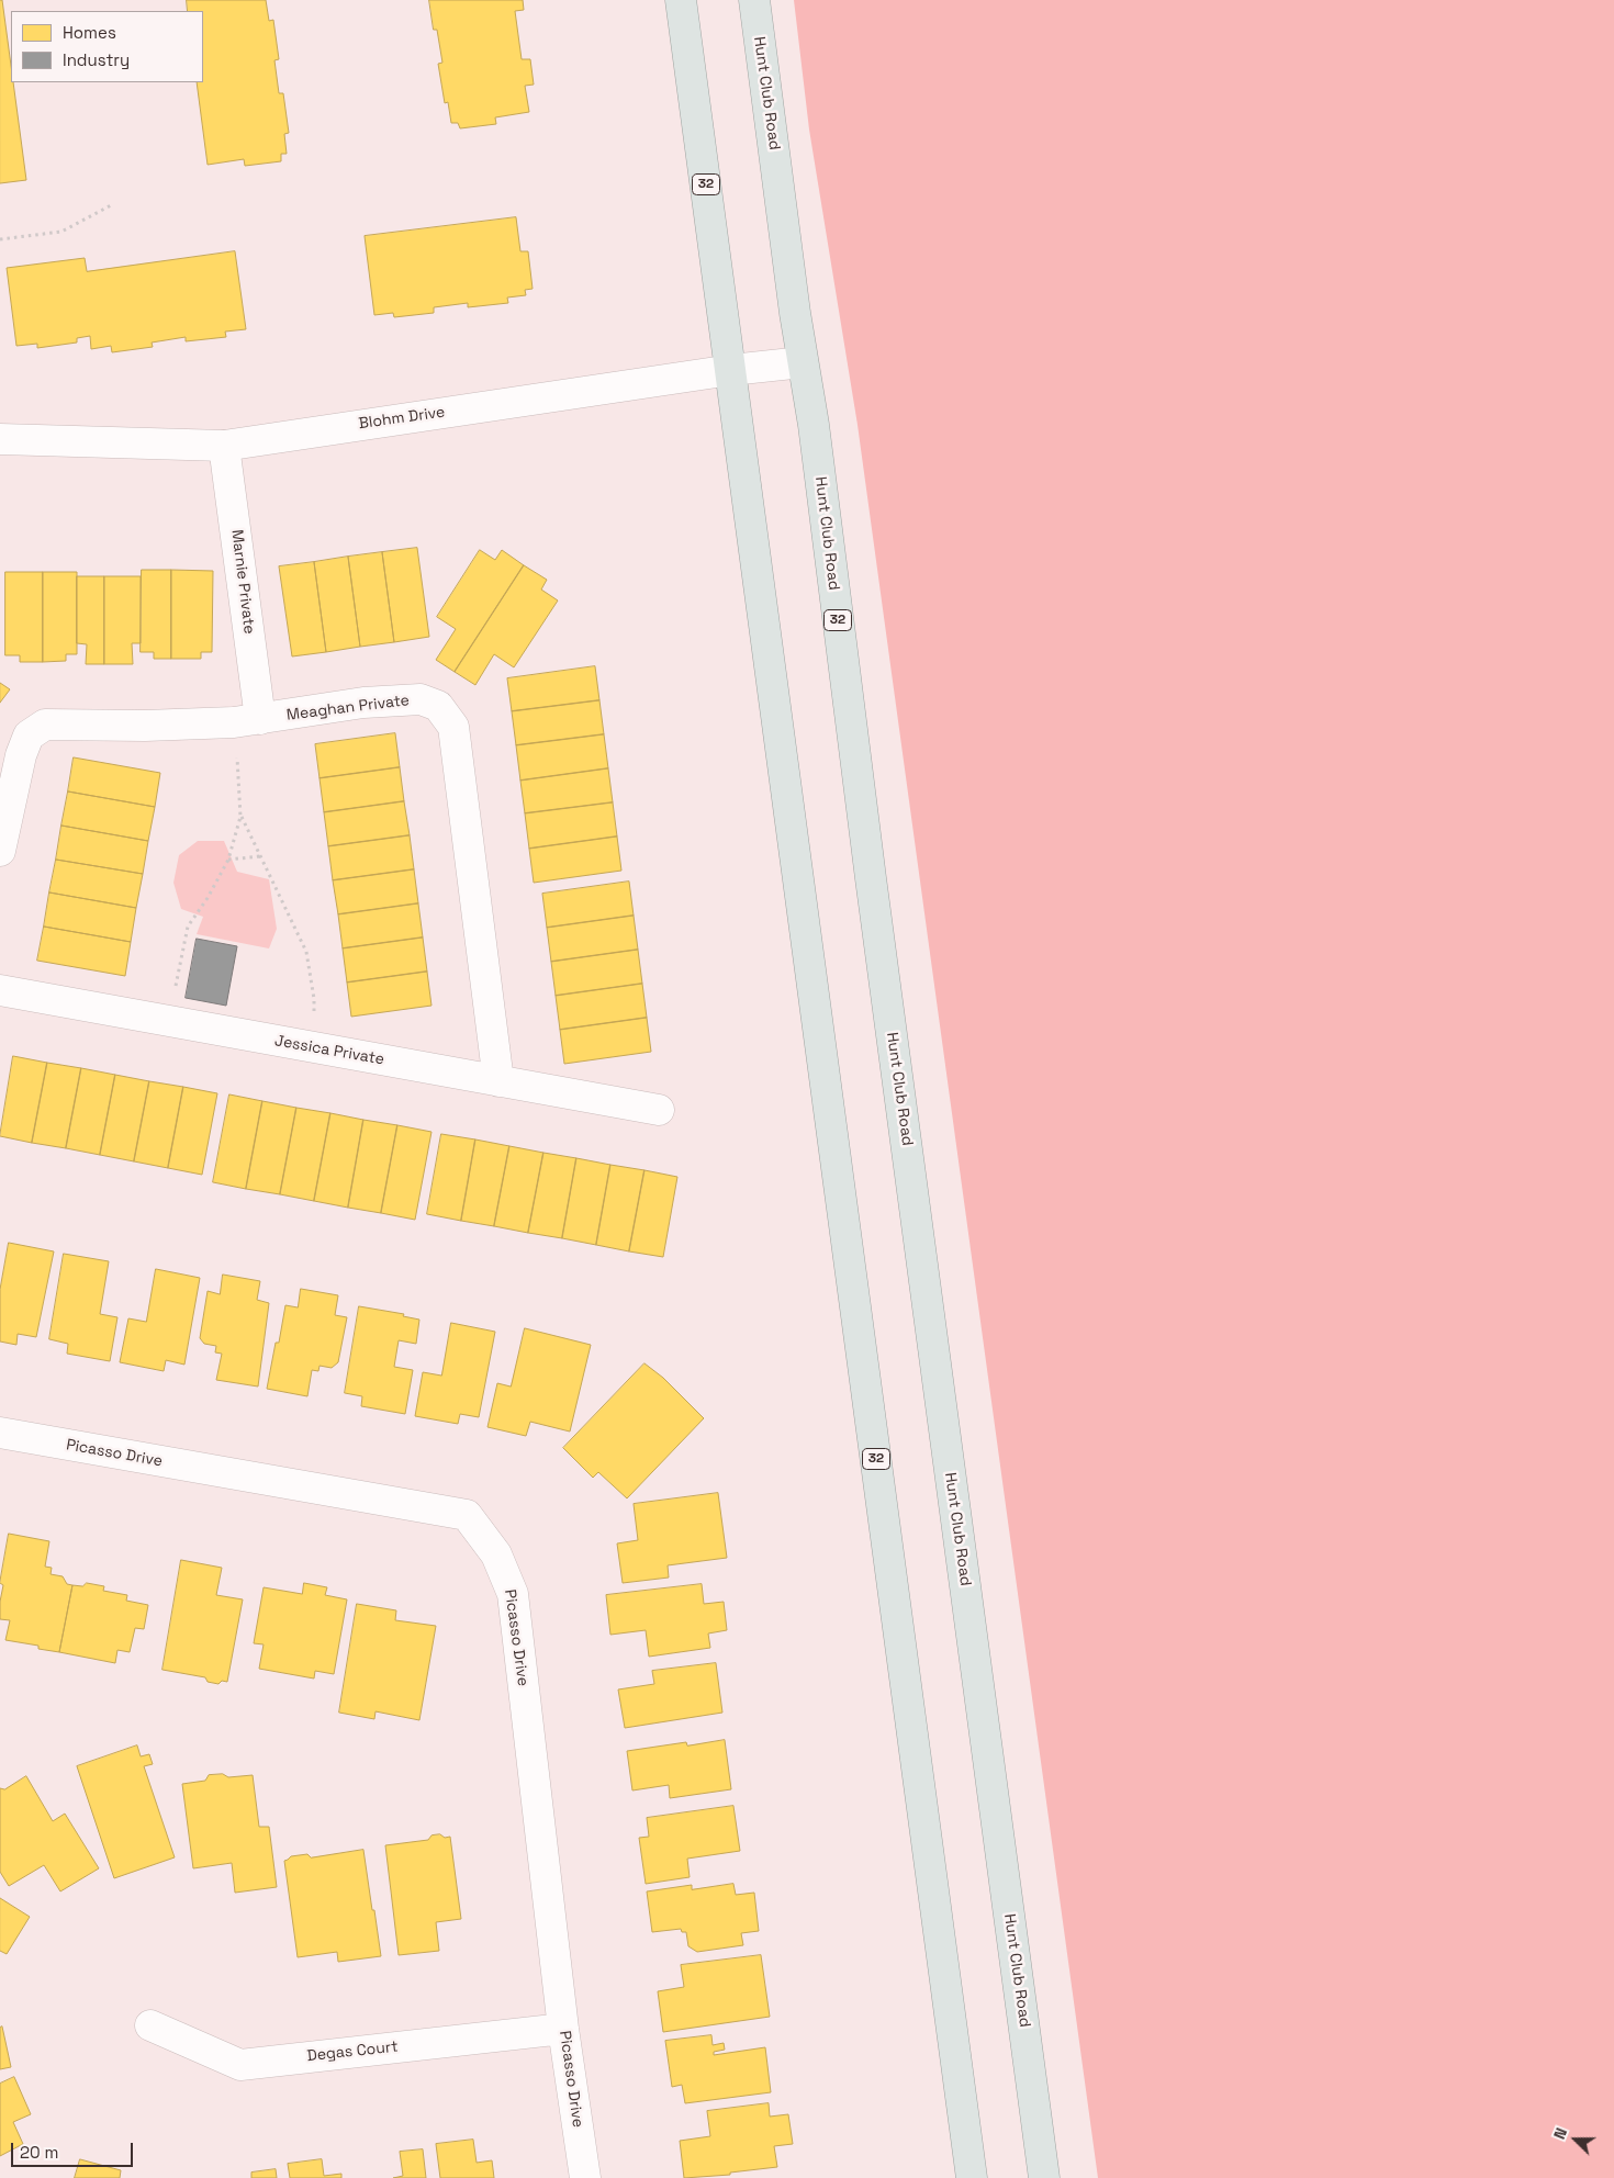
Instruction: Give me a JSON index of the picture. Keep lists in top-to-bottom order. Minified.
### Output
{"streets":{"main road":["Hunt Club Road","32"],"street":["Blohm Drive","Marnie Private","Meaghan Private","Jessica Private","Picasso Drive","Degas Court"]},"crossings":[["Hunt Club Road","Blohm Drive"],["32","Blohm Drive"],["Blohm Drive","Marnie Private"],["Marnie Private","Meaghan Private"],["Meaghan Private","Jessica Private"],["Picasso Drive","Degas Court"]],"legend":["Homes","Industry"],"scale_bar":"20 m","north":"left"}
